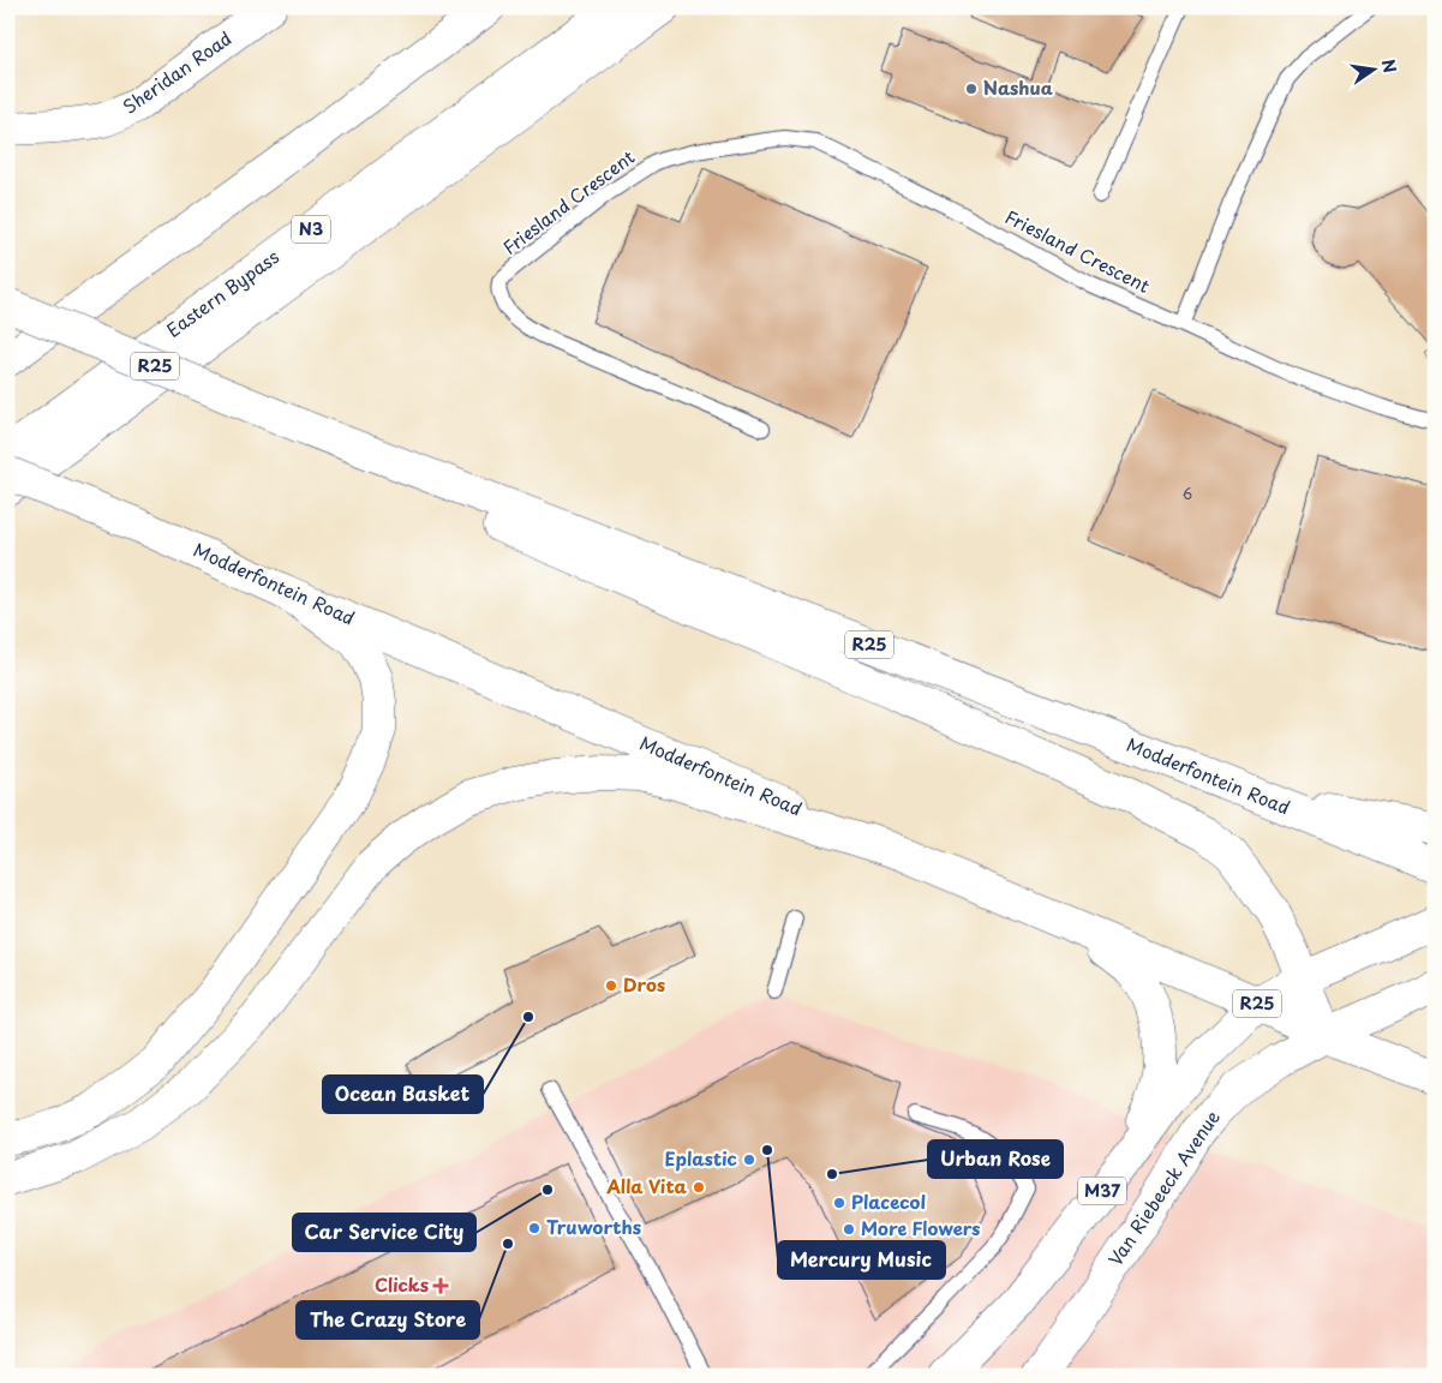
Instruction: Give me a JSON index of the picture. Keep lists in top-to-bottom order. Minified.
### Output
{"streets":{"main road":["Sheridan Road","N3","Eastern Bypass","R25","Modderfontein Road","Van Riebeeck Avenue","M37"],"lane":["Friesland Crescent"]},"crossings":[["Modderfontein Road","Van Riebeeck Avenue"],["Modderfontein Road","M37"],["Van Riebeeck Avenue","M37"]],"places":{"other":["Nashua","Dros","Ocean Basket","Mercury Music","Eplastic","Urban Rose","Alla Vita","Car Service City","Placecol","Truworths","More Flowers","The Crazy Store"],"health":["Clicks"]},"house_numbers":["6"],"north":"right"}
